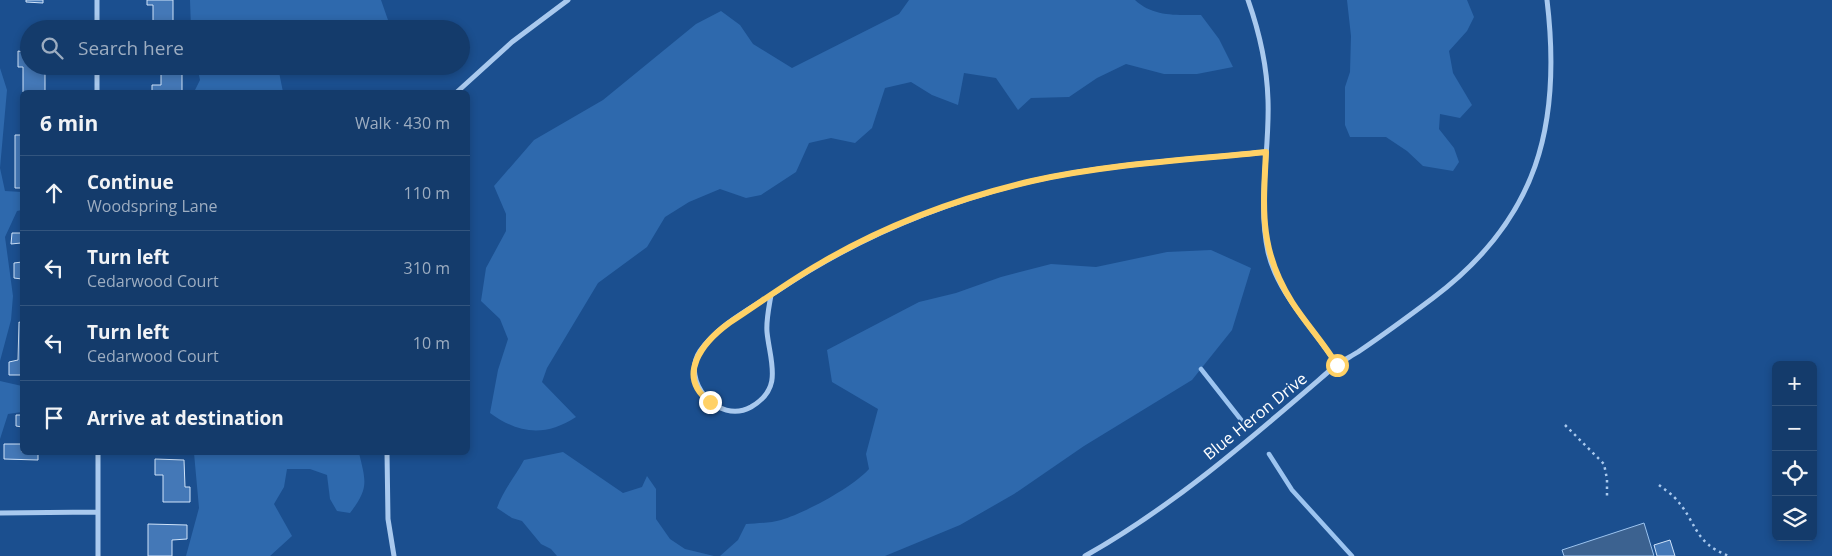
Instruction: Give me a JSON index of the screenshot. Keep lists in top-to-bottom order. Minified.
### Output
{"streets":{"street":["Blue Heron Drive"]},"page":{"search":"Search here","heading":["6 min","Walk · 430 m"],"list":[["Continue","Woodspring Lane","110 m"],["Turn left","Cedarwood Court","310 m"],["Turn left","Cedarwood Court","10 m"],"Arrive at destination"],"map_buttons":["+","−"]}}
